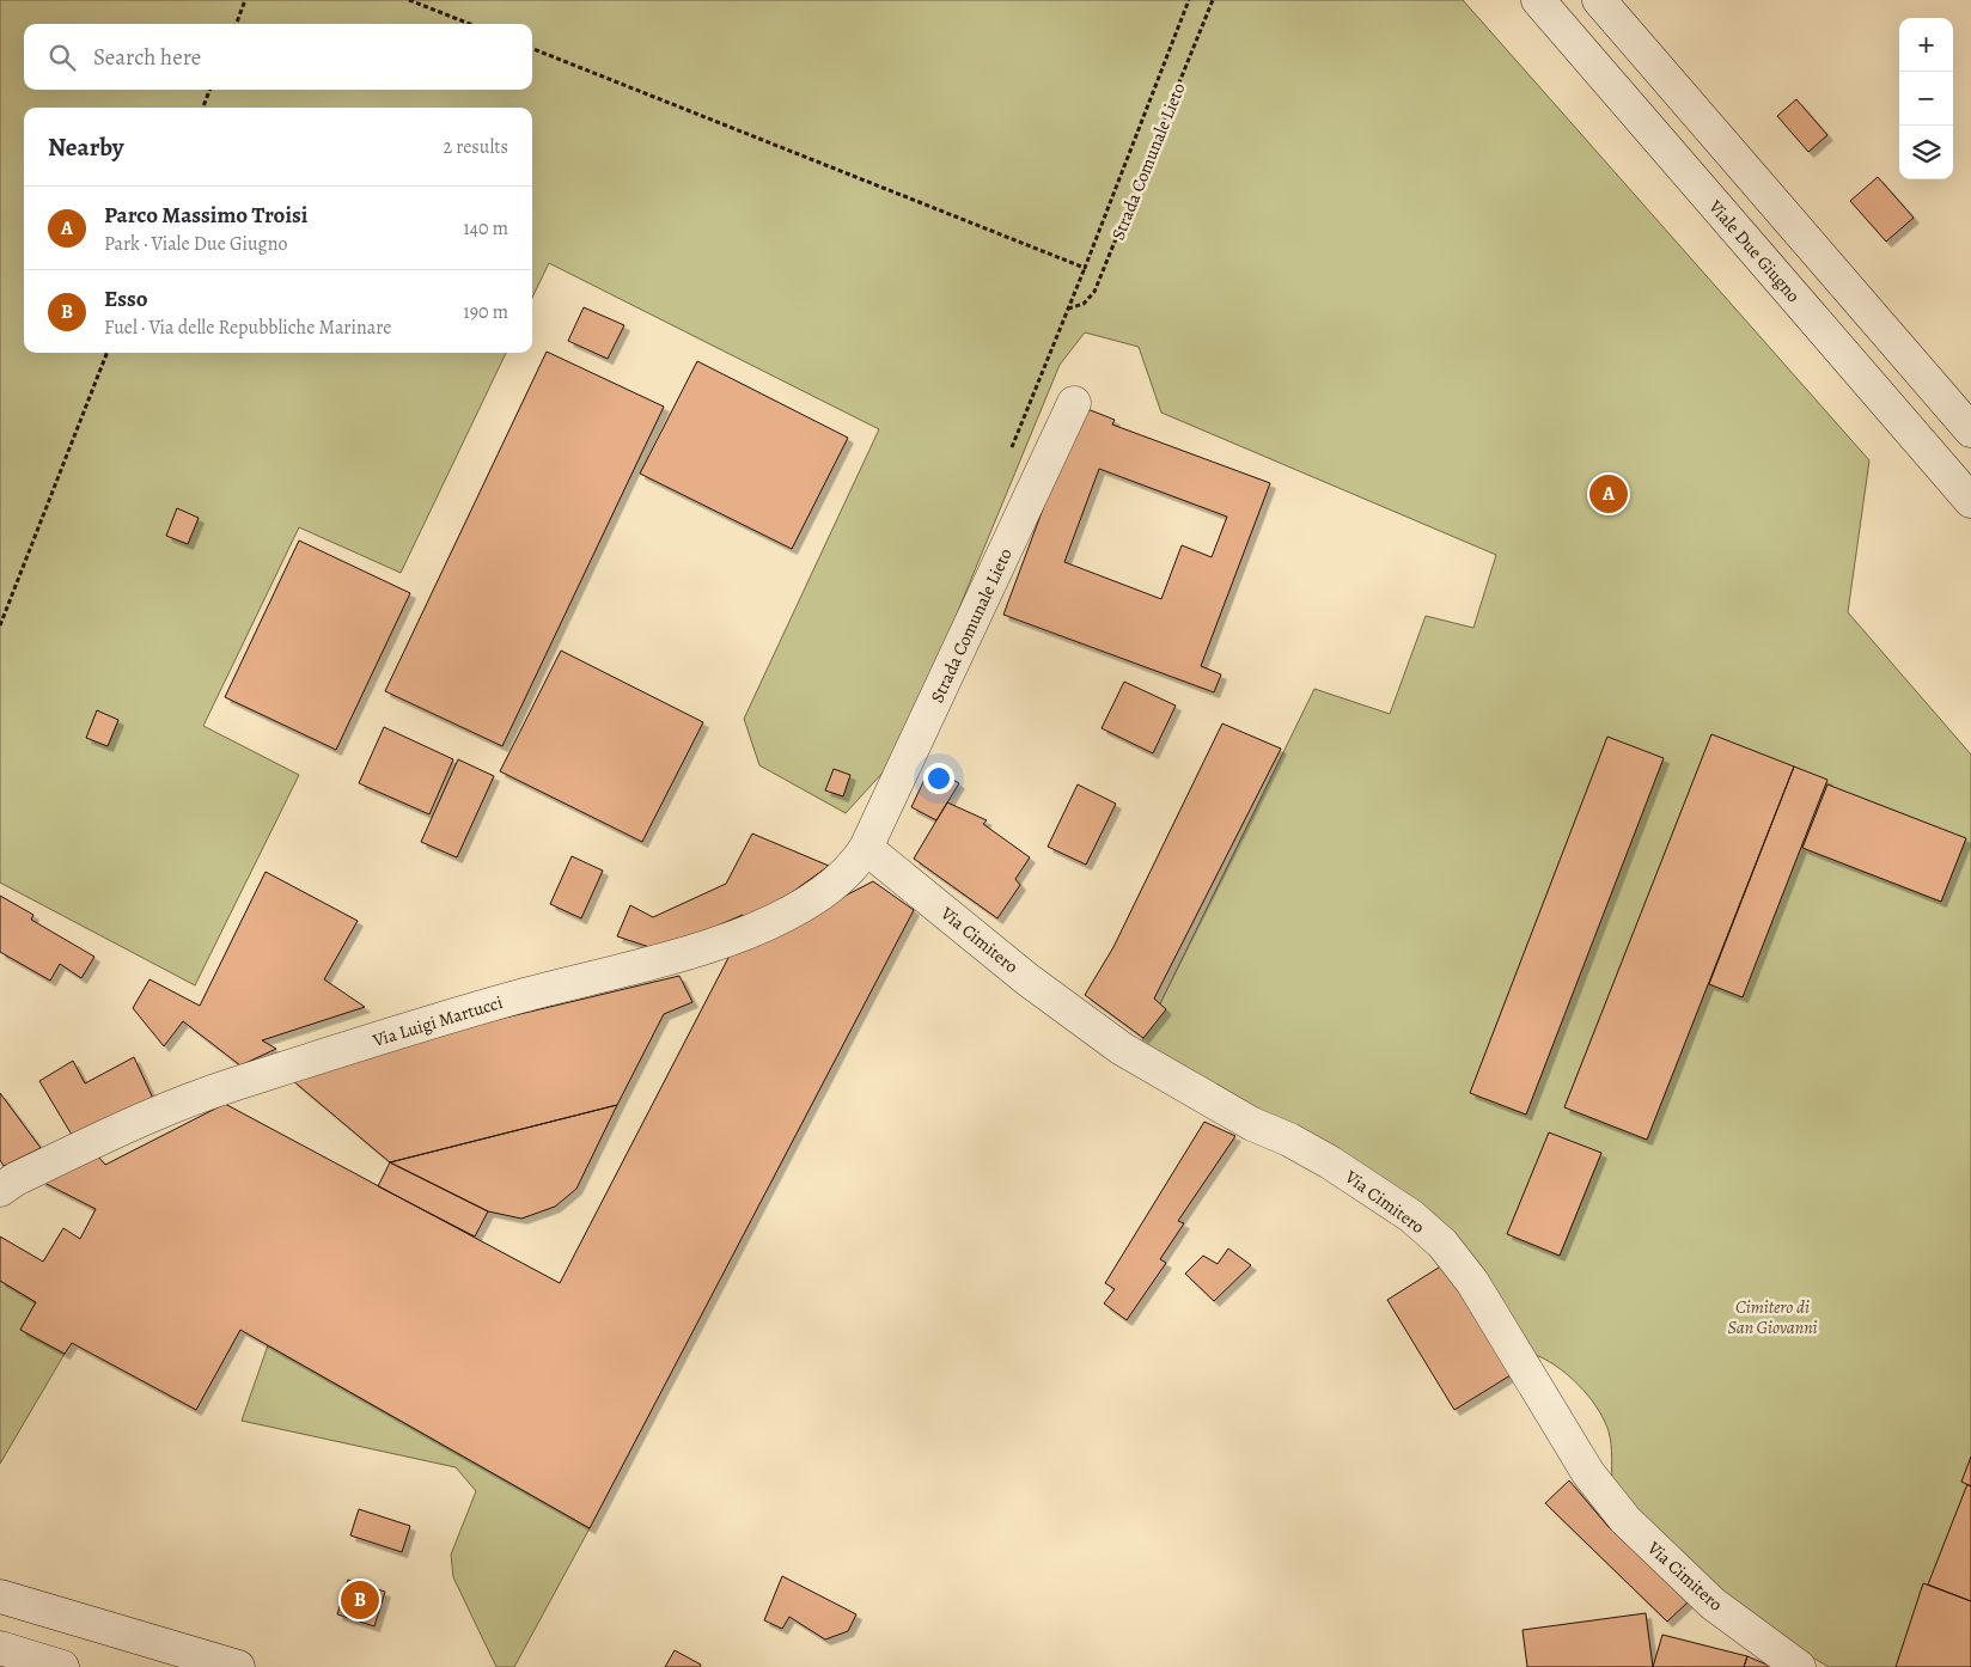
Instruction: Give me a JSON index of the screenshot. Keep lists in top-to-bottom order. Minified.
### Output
{"streets":{"street":["Strada Comunale Lieto","Viale Due Giugno","Via Cimitero","Via Luigi Martucci"]},"crossings":[["Strada Comunale Lieto","Via Cimitero"],["Strada Comunale Lieto","Via Luigi Martucci"],["Via Cimitero","Via Luigi Martucci"]],"parks":["Cimitero di San Giovanni"],"page":{"map_buttons":["+","−"],"search":"Search here","heading":["Nearby","2 results"],"list":[{"mark":"A","name":"Parco Massimo Troisi","note":"Park · Viale Due Giugno","value":"140 m"},{"mark":"B","name":"Esso","note":"Fuel · Via delle Repubbliche Marinare","value":"190 m"}],"pins":["A","B"]}}
